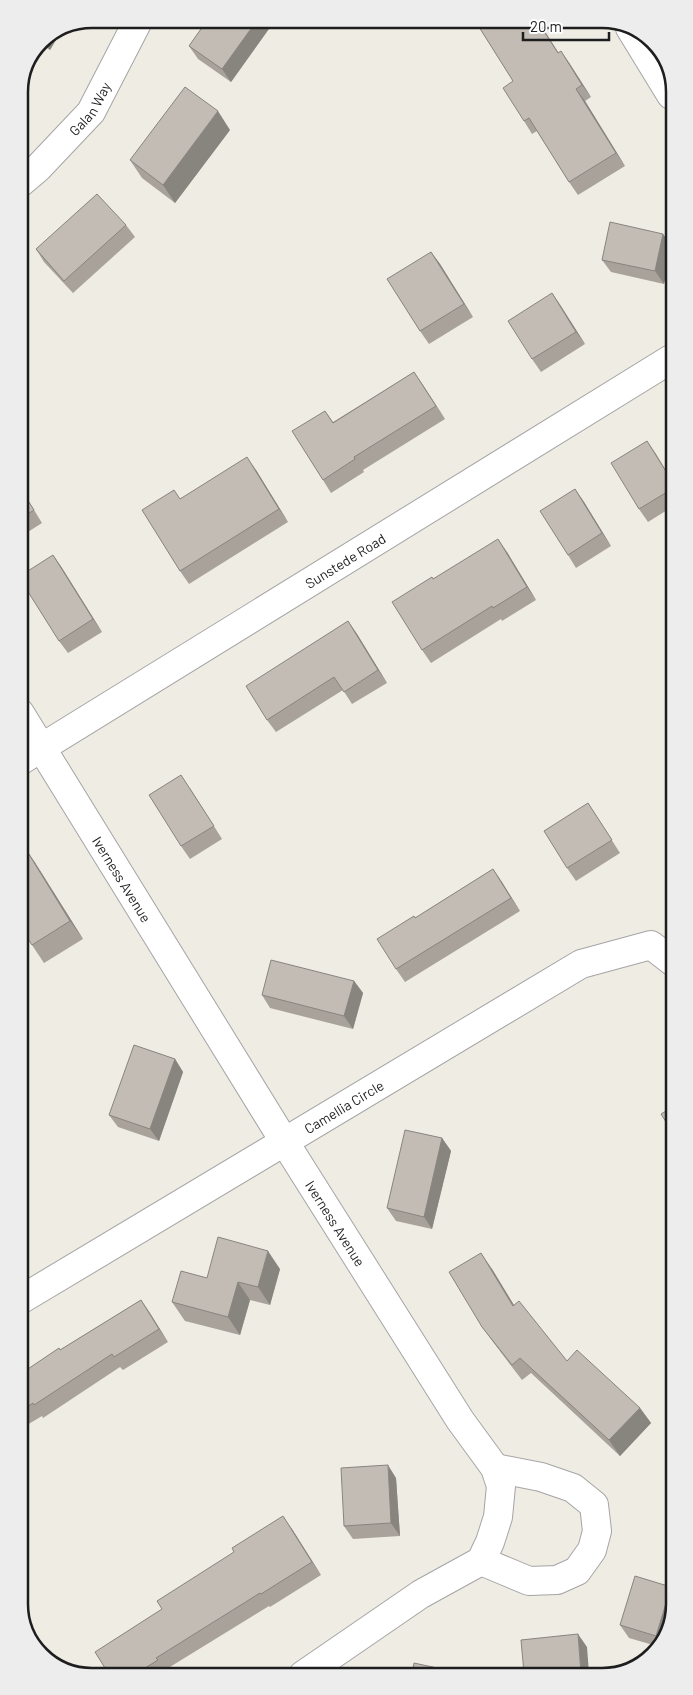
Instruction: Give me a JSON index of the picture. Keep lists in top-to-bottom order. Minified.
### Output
{"streets":{"street":["Galan Way","Sunstede Road","Iverness Avenue","Camellia Circle"]},"crossings":[["Sunstede Road","Iverness Avenue"],["Iverness Avenue","Camellia Circle"]],"scale_bar":"20 m"}
